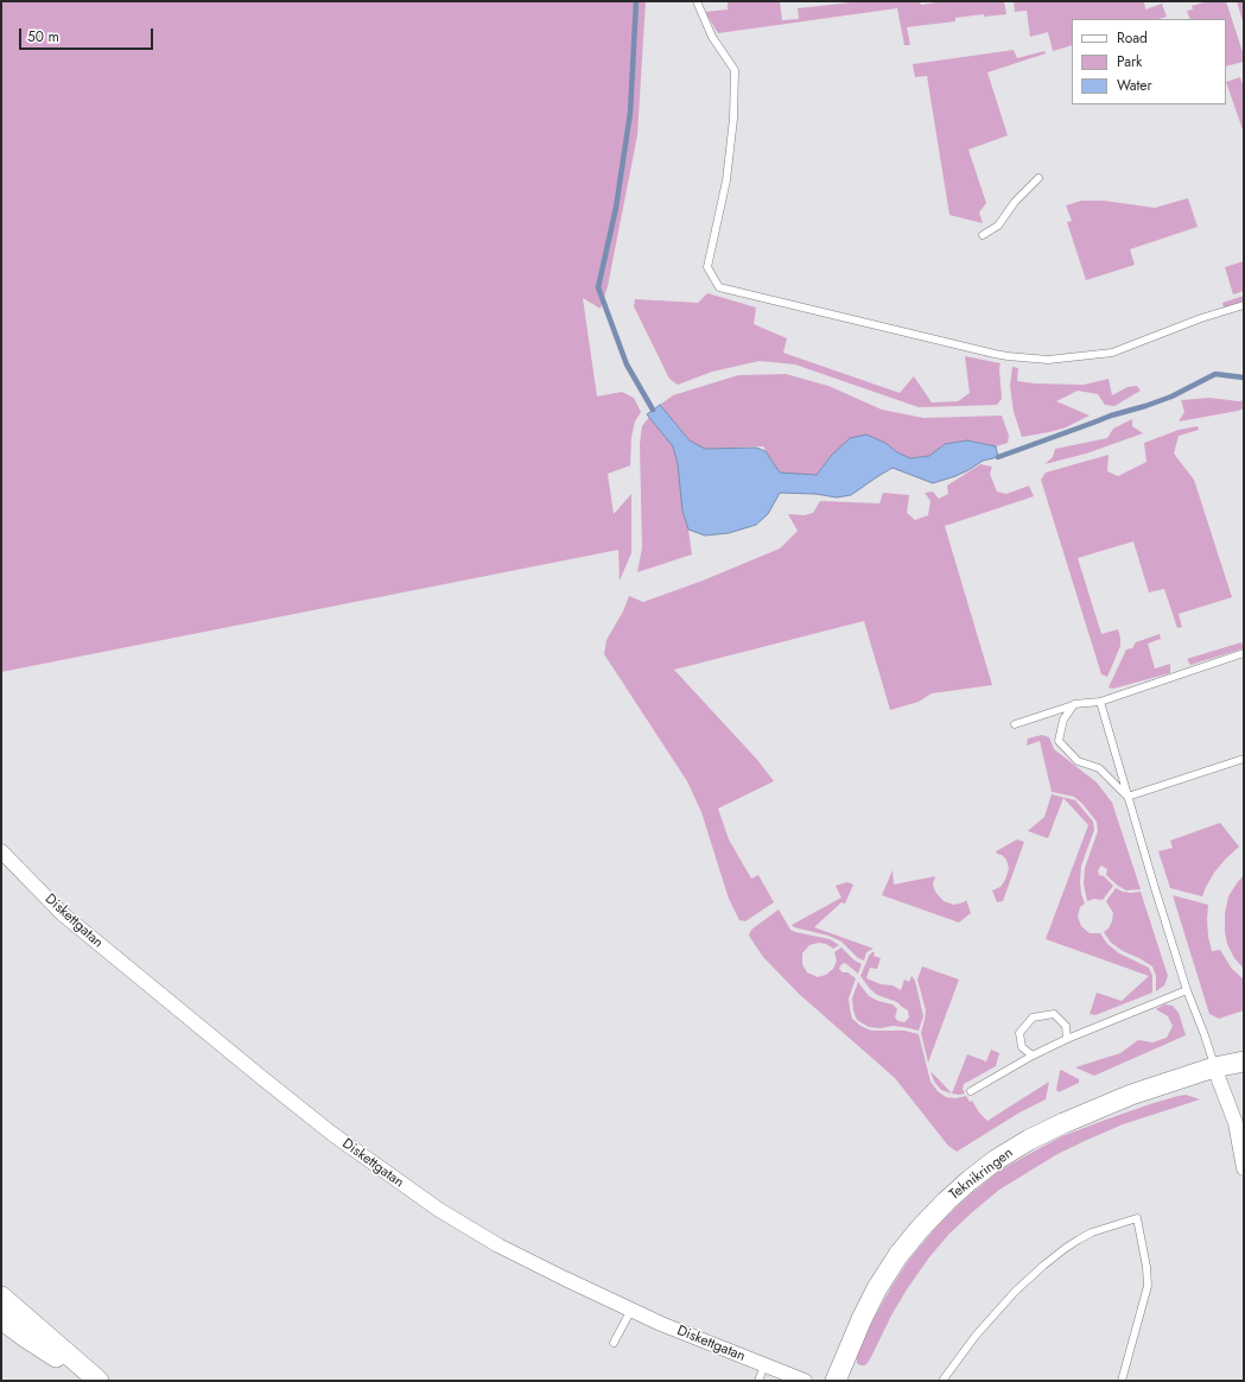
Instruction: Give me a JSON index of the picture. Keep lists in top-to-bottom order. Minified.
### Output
{"streets":{"street":["Diskettgatan","Teknikringen"]},"legend":["Road","Park","Water"],"scale_bar":"50 m"}
